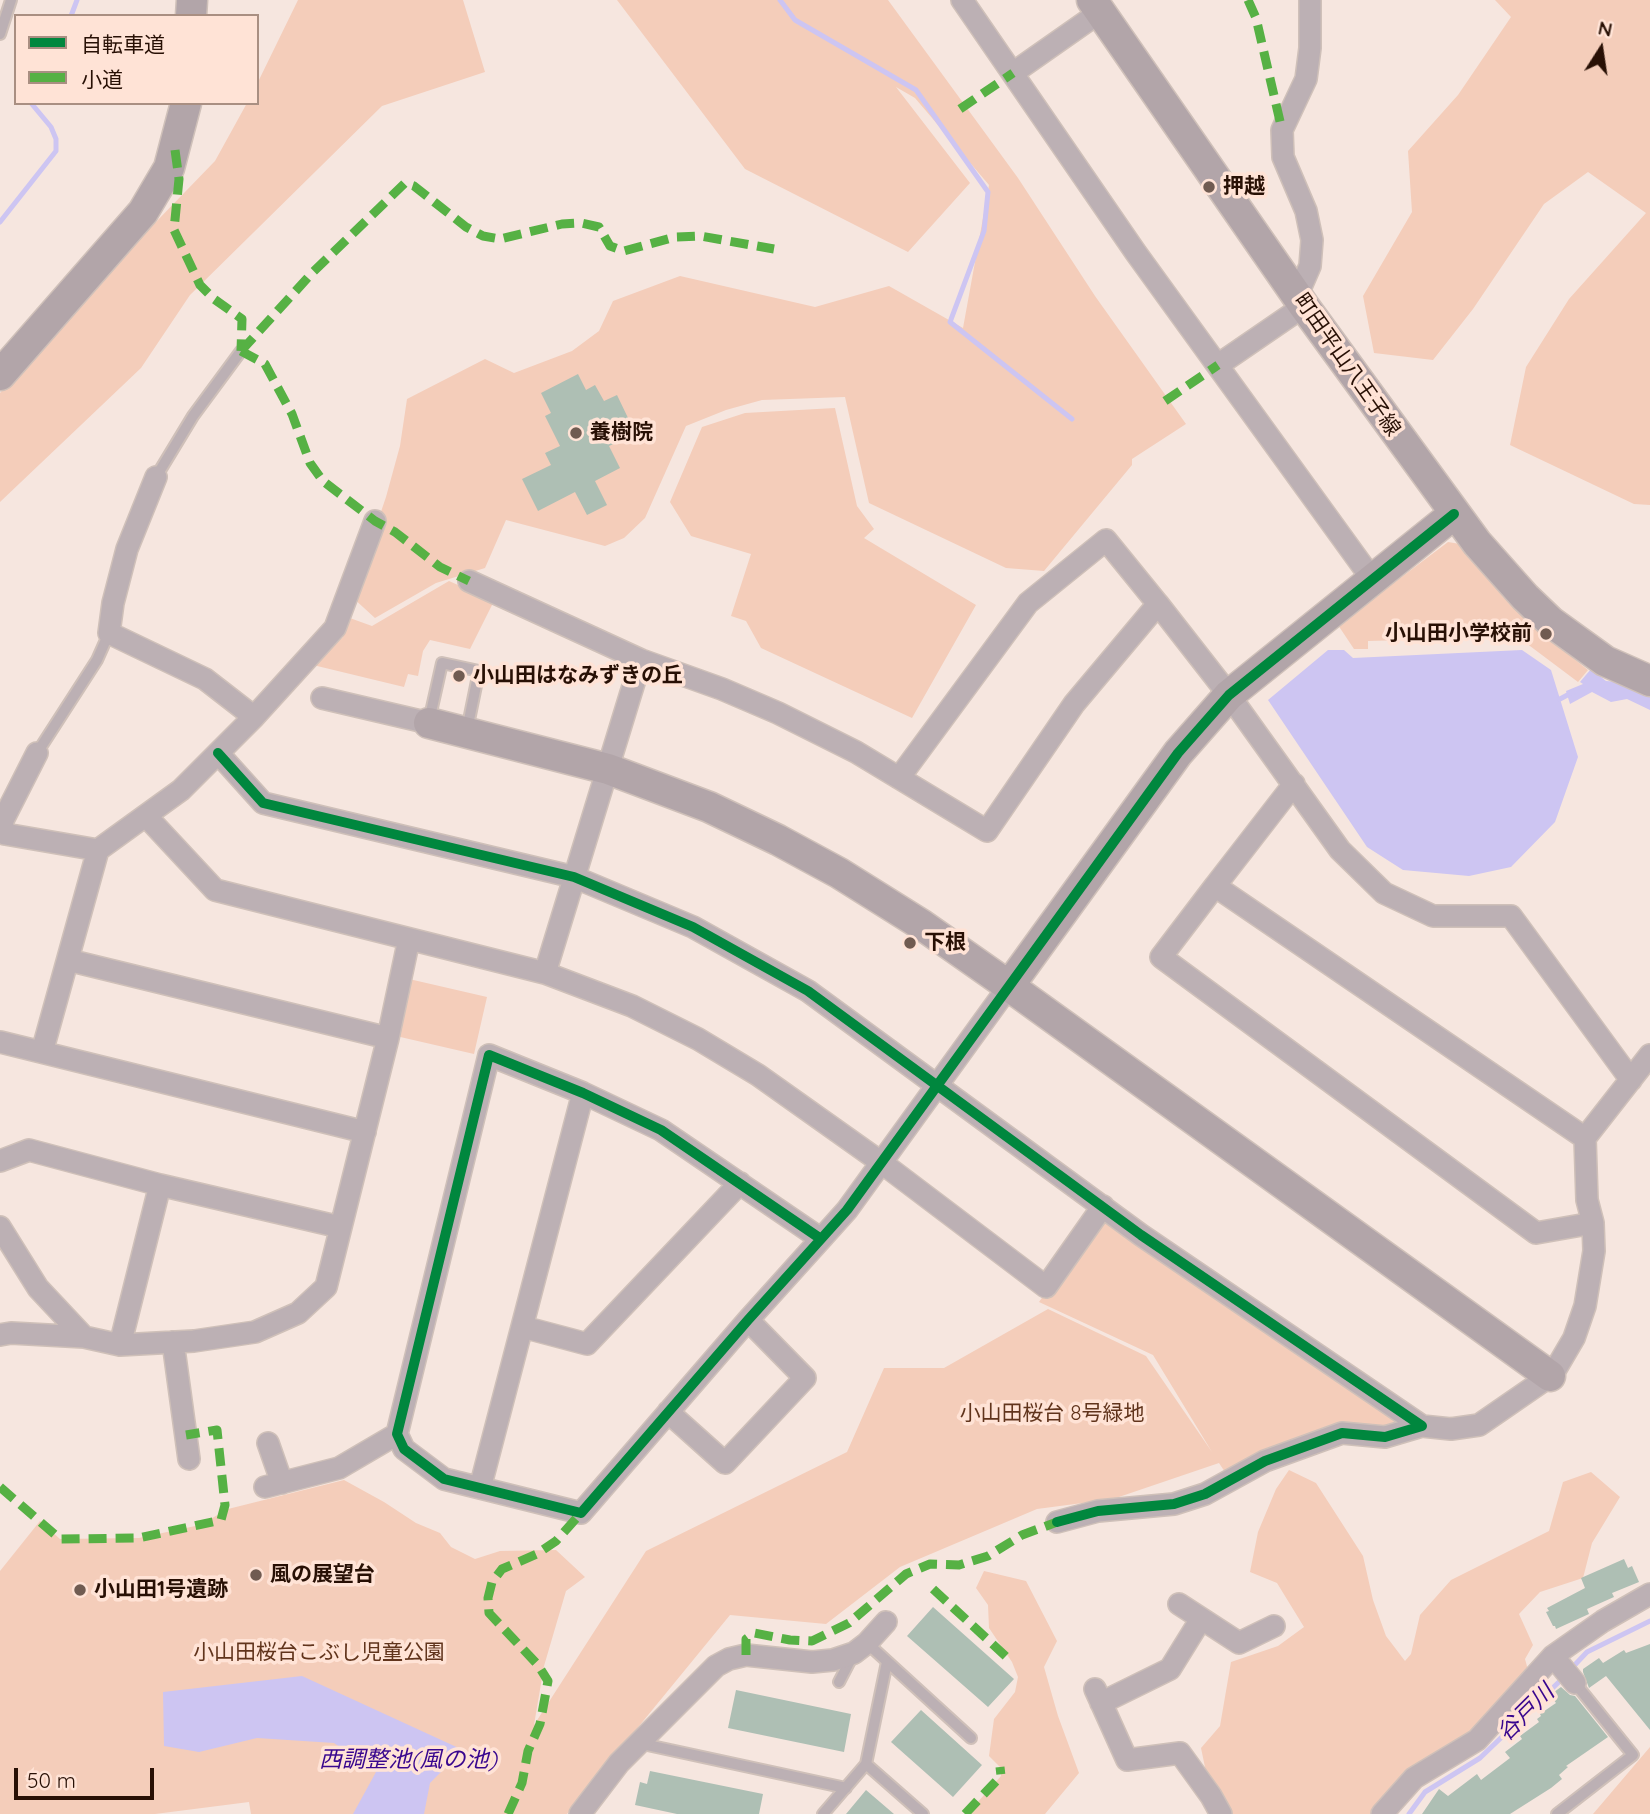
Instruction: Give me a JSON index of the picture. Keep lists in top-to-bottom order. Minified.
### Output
{"streets":{"street":["町田平山八王子線"]},"water":["谷戸川","西調整池(風の池)"],"parks":["小山田桜台 8号緑地","小山田桜台こぶし児童公園"],"places":["押越","養樹院","小山田小学校前","小山田はなみずきの丘","下根","風の展望台","小山田1号遺跡"],"legend":["自転車道","小道"],"scale_bar":"50 m","north":"top"}
